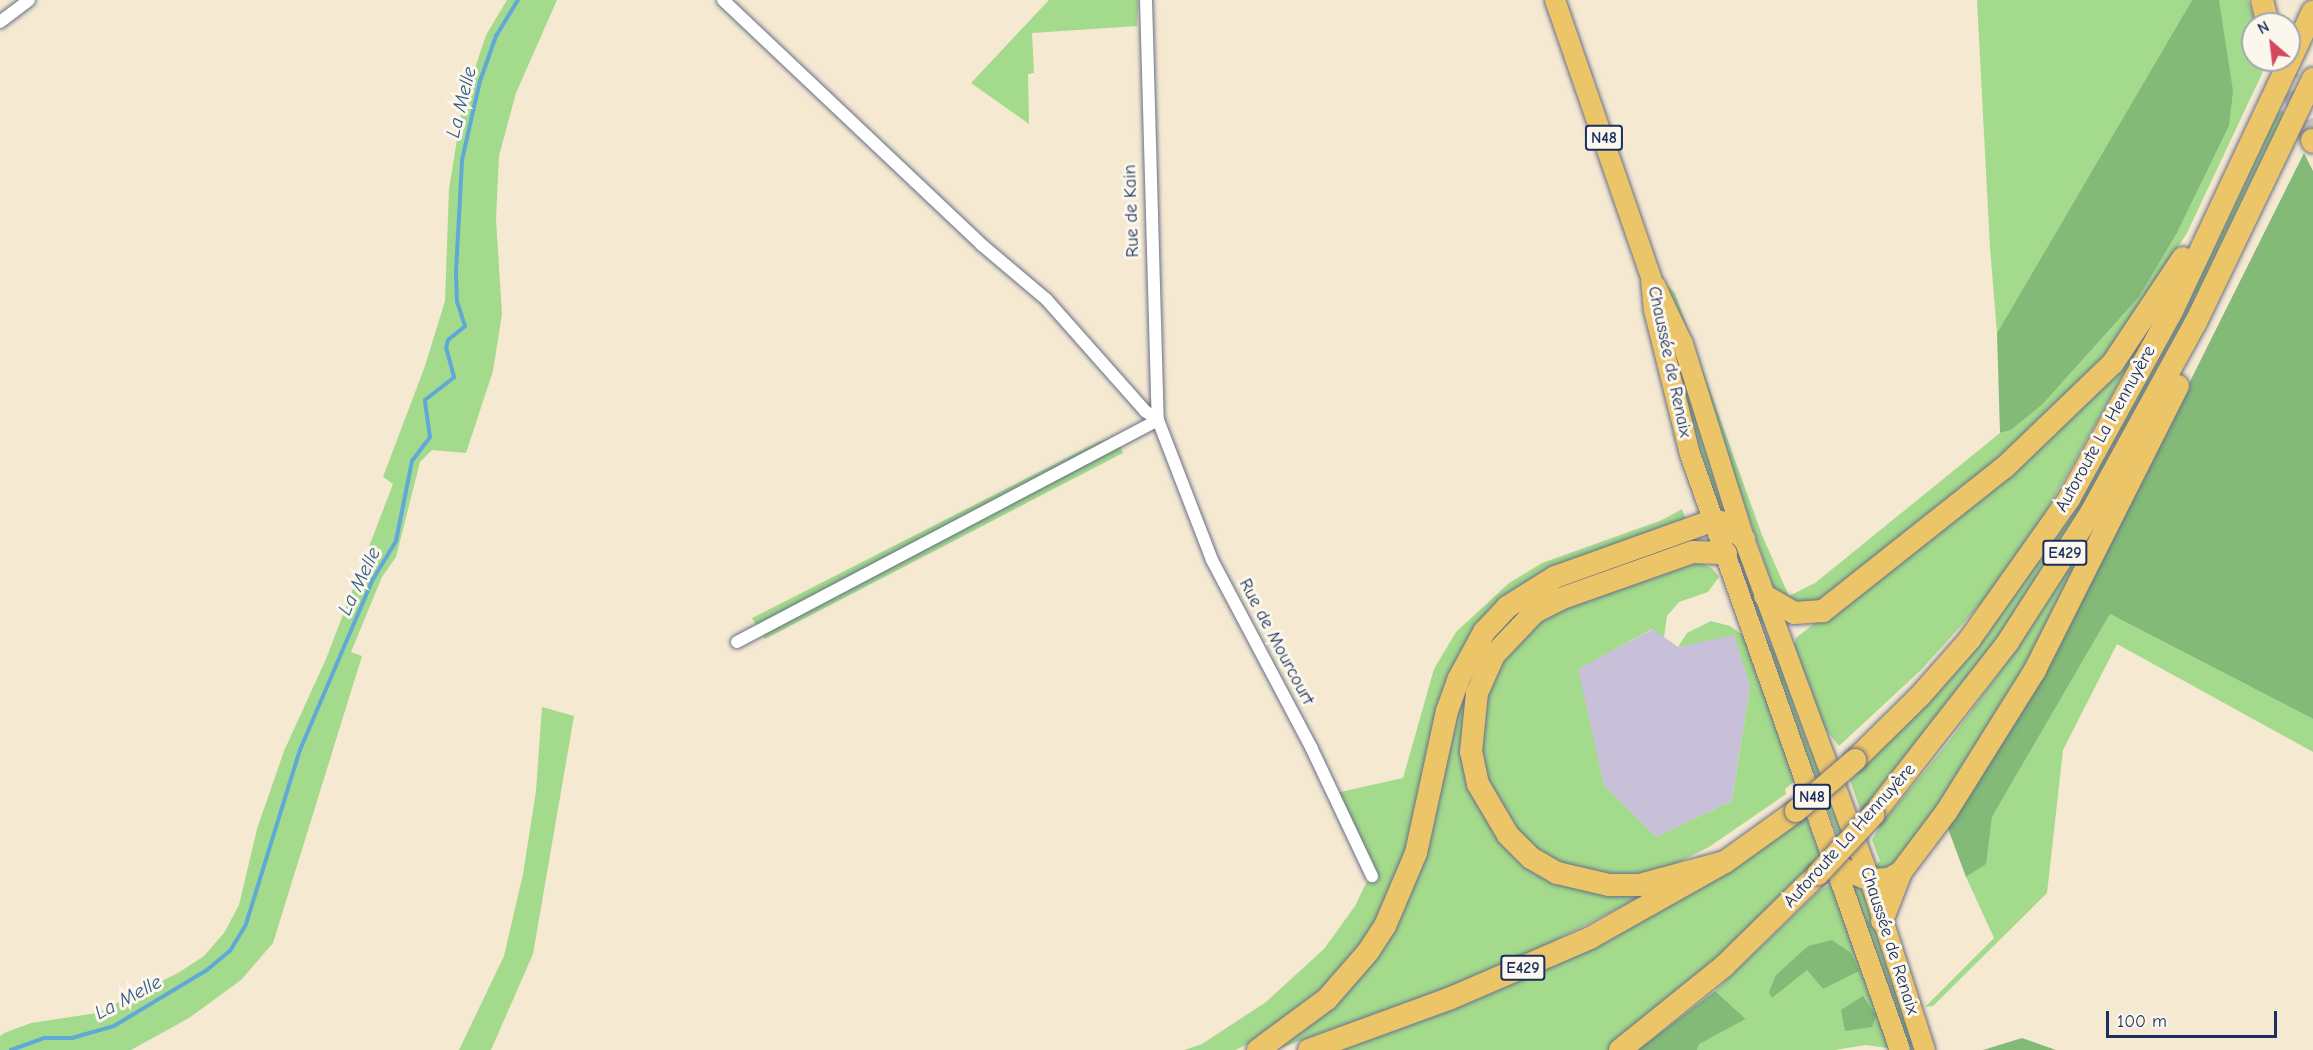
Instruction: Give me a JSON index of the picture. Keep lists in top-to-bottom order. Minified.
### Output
{"streets":{"highway":["Autoroute La Hennuyère","E429"],"main road":["N48","Chaussée de Renaix"],"street":["Rue de Kain","Rue de Mourcourt"]},"crossings":[["N48","Chaussée de Renaix"],["Rue de Kain","Rue de Mourcourt"],["Chaussée de Renaix","Autoroute La Hennuyère"]],"water":["La Melle"],"scale_bar":"100 m","north":"top left"}
